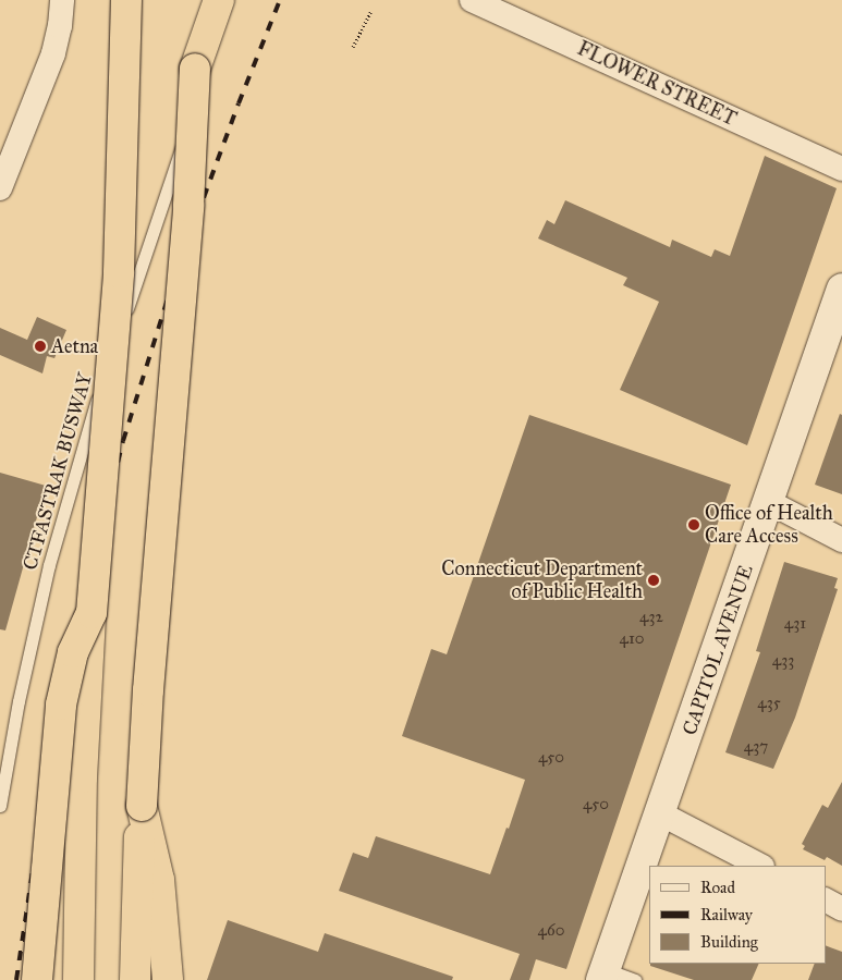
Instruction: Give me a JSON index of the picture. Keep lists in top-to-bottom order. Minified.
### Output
{"streets":{"main road":["CAPITOL AVENUE"],"street":["FLOWER STREET"],"lane":["CTFASTRAK BUSWAY"]},"places":["Aetna","Office of Health Care Access","Connecticut Department of Public Health"],"house_numbers":["432","431","410","433","435","437","450","450","460"],"legend":["Road","Railway","Building"]}
